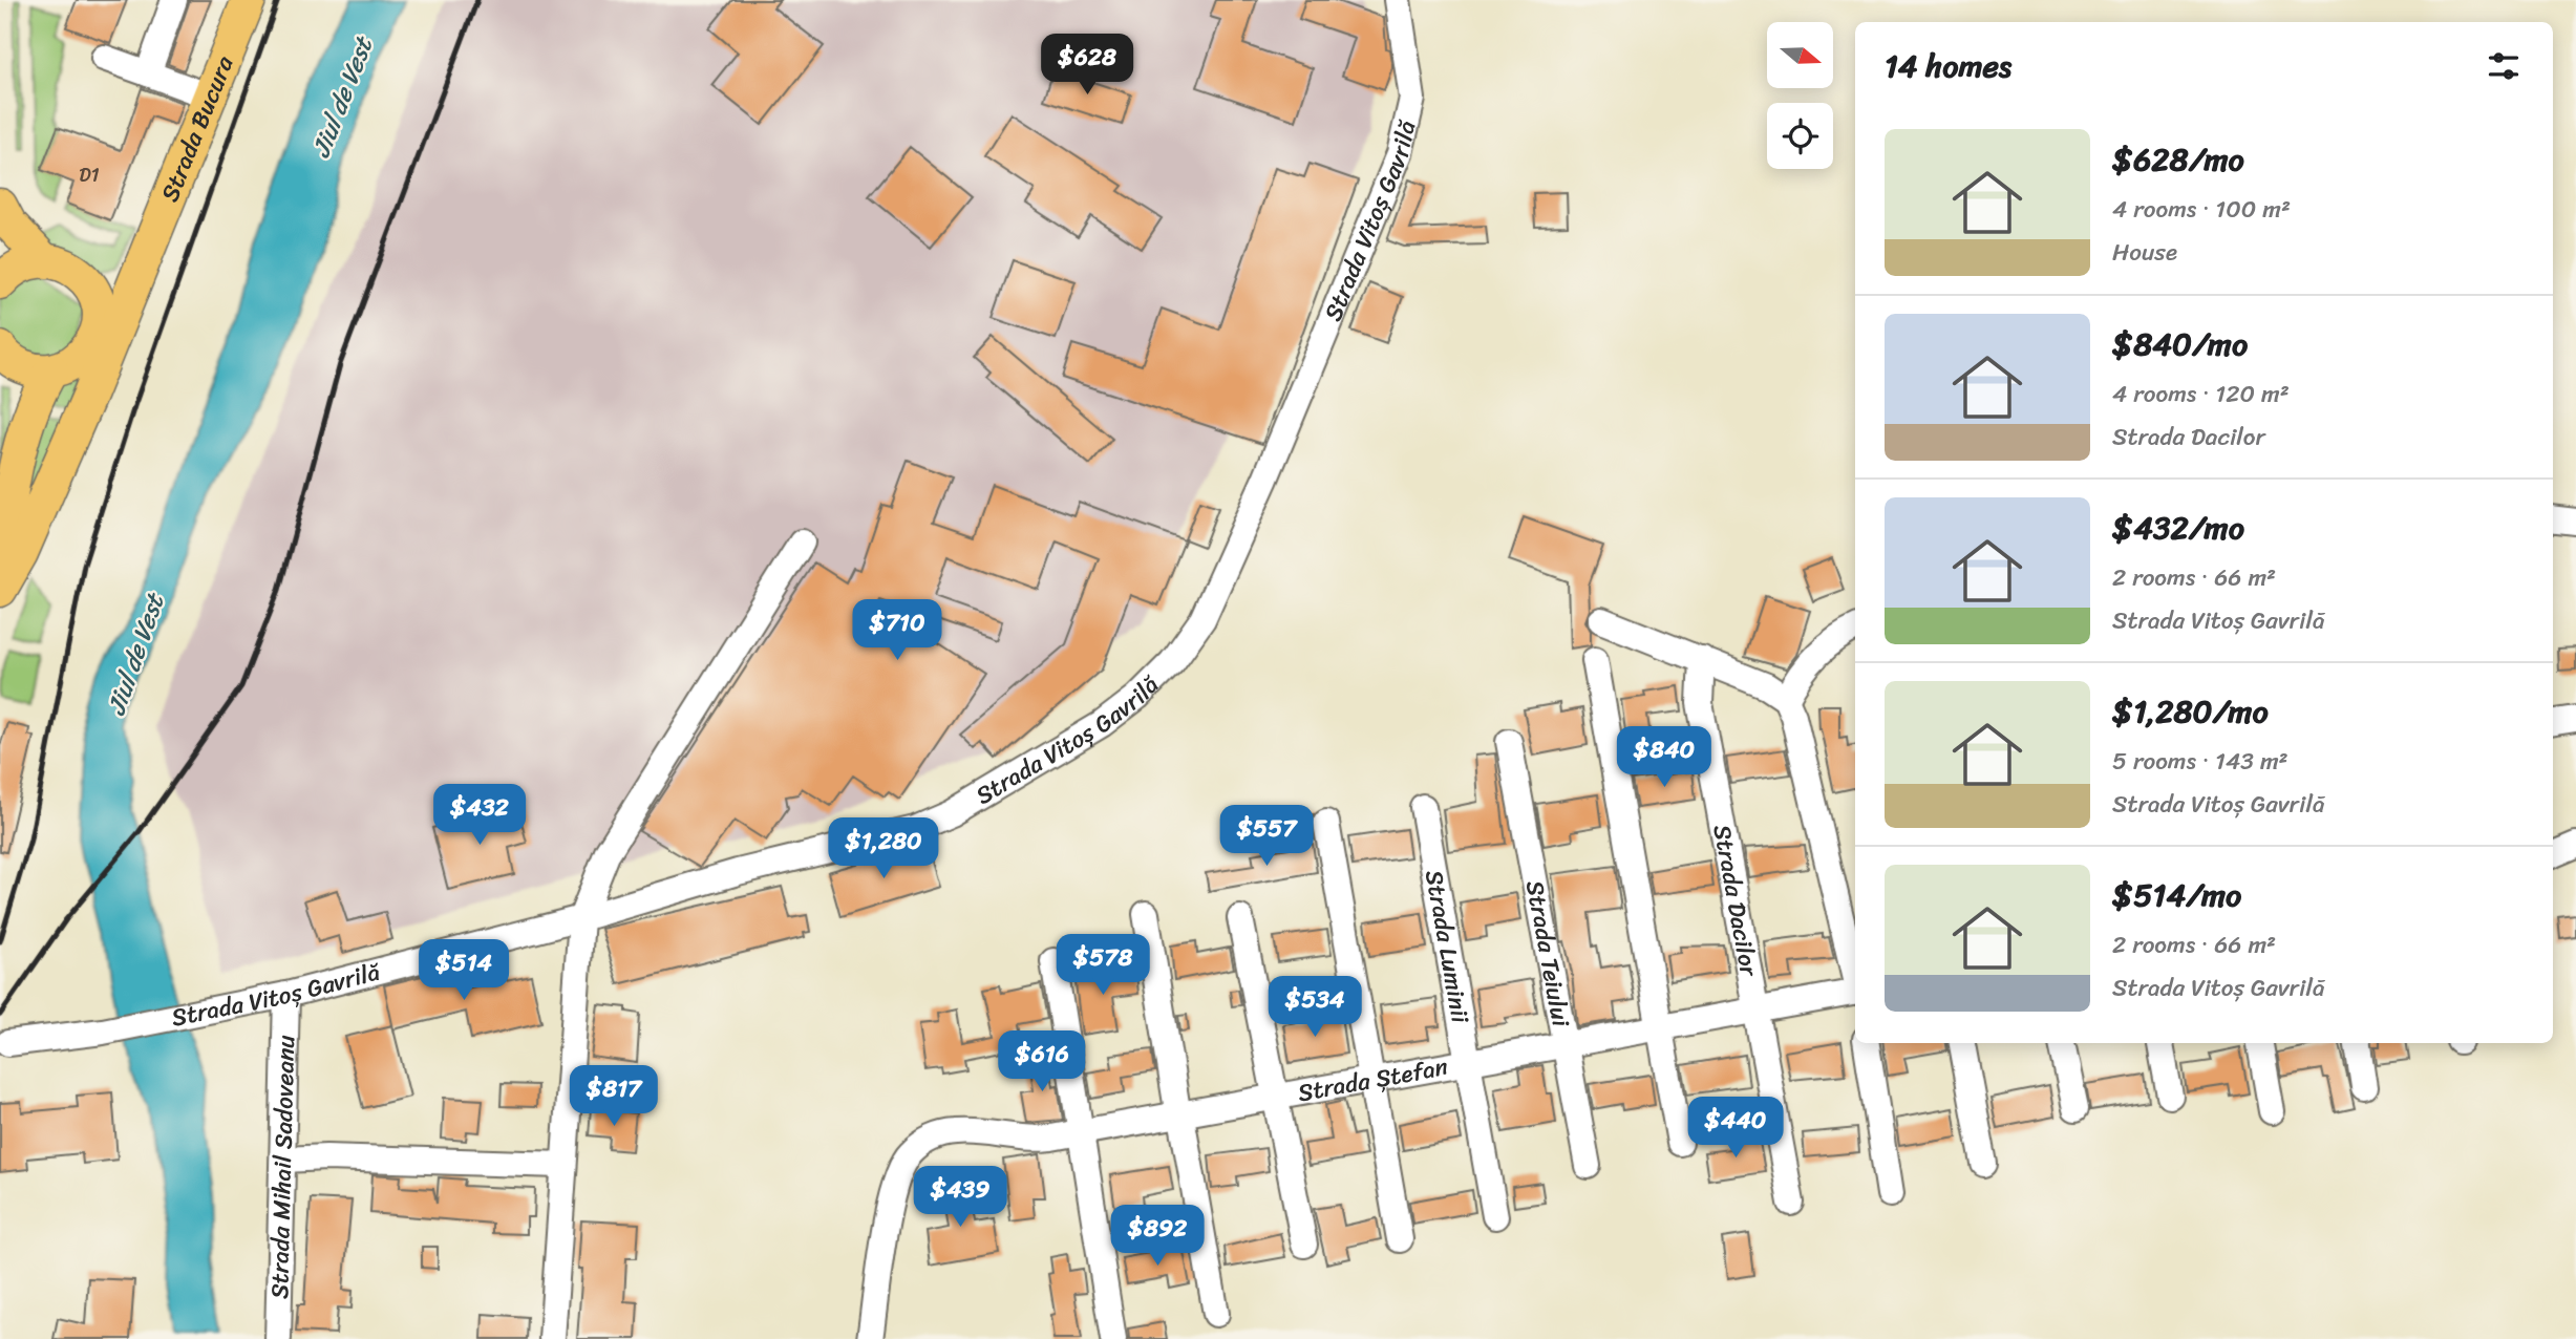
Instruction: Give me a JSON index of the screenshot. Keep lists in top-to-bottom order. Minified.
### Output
{"streets":{"main road":["Strada Bucura"],"street":["Strada Vitoș Gavrilă","Strada Dacilor","Strada Luminii","Strada Teiului","Strada Ștefan","Strada Mihail Sadoveanu"]},"crossings":[["Strada Vitoș Gavrilă","Strada Mihail Sadoveanu"],["Strada Dacilor","Strada Ștefan"],["Strada Luminii","Strada Ștefan"],["Strada Teiului","Strada Ștefan"]],"water":["Jiul de Vest"],"house_numbers":["D1"],"north":"right","page":{"heading":"14 homes","price":["$628","$710","$840","$432","$557","$1,280","$578","$514","$534","$616","$817","$440","$439","$892"],"list":[{"name":"$628/mo","note":"4 rooms · 100 m² · House"},{"name":"$840/mo","note":"4 rooms · 120 m² · Strada Dacilor"},{"name":"$432/mo","note":"2 rooms · 66 m² · Strada Vitoș Gavrilă"},{"name":"$1,280/mo","note":"5 rooms · 143 m² · Strada Vitoș Gavrilă"},{"name":"$514/mo","note":"2 rooms · 66 m² · Strada Vitoș Gavrilă"}]}}
